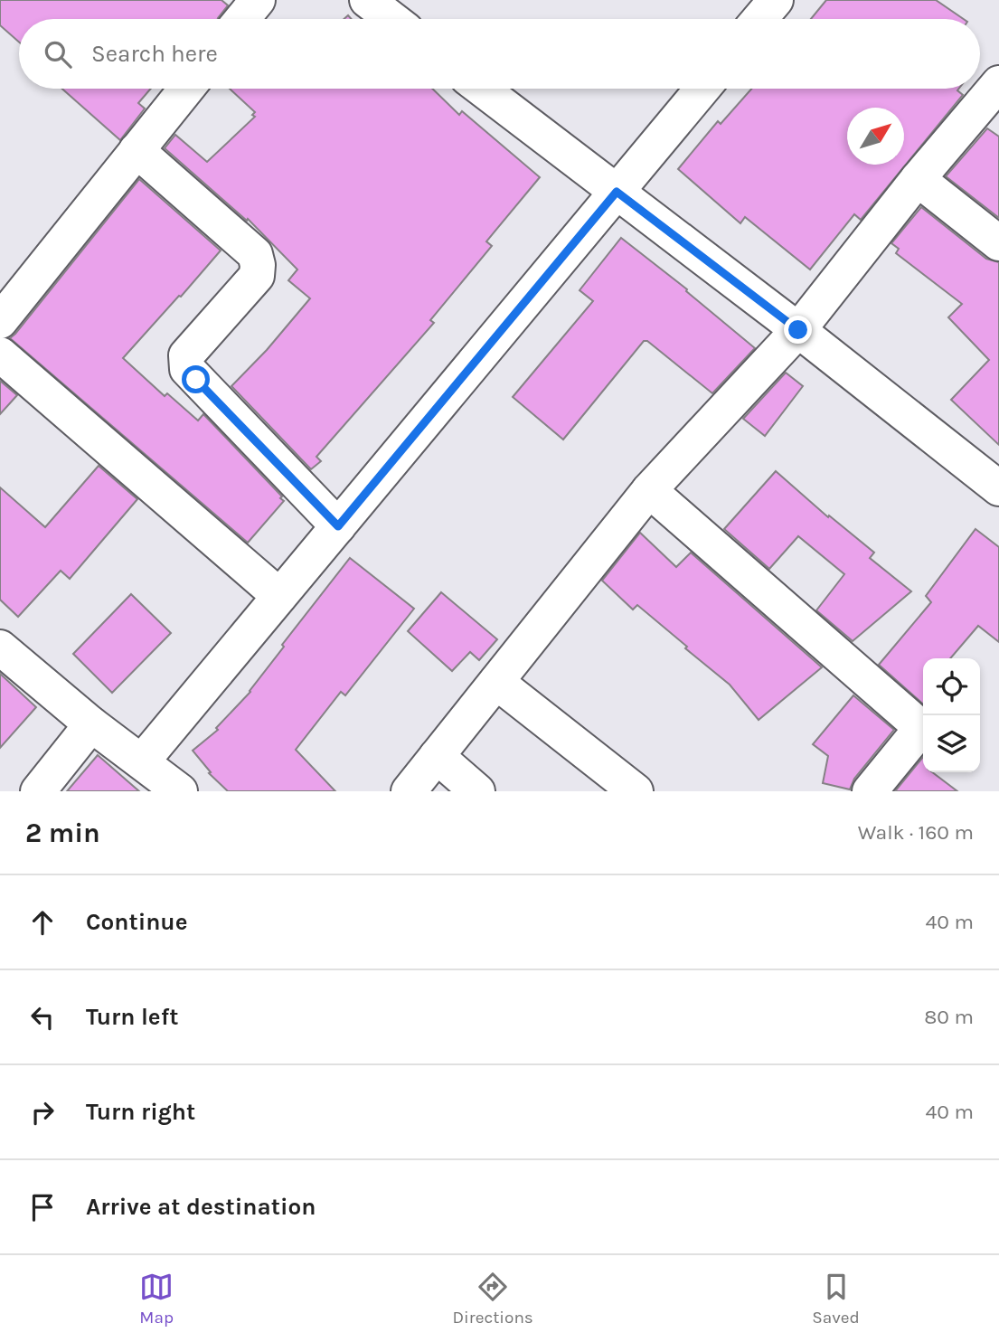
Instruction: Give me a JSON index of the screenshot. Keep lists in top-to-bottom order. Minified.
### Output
{"north":"top right","page":{"search":"Search here","heading":["2 min","Walk · 160 m"],"list":[["Continue","40 m"],["Turn left","80 m"],["Turn right","40 m"],"Arrive at destination"],"nav":["Map","Directions","Saved"]}}
